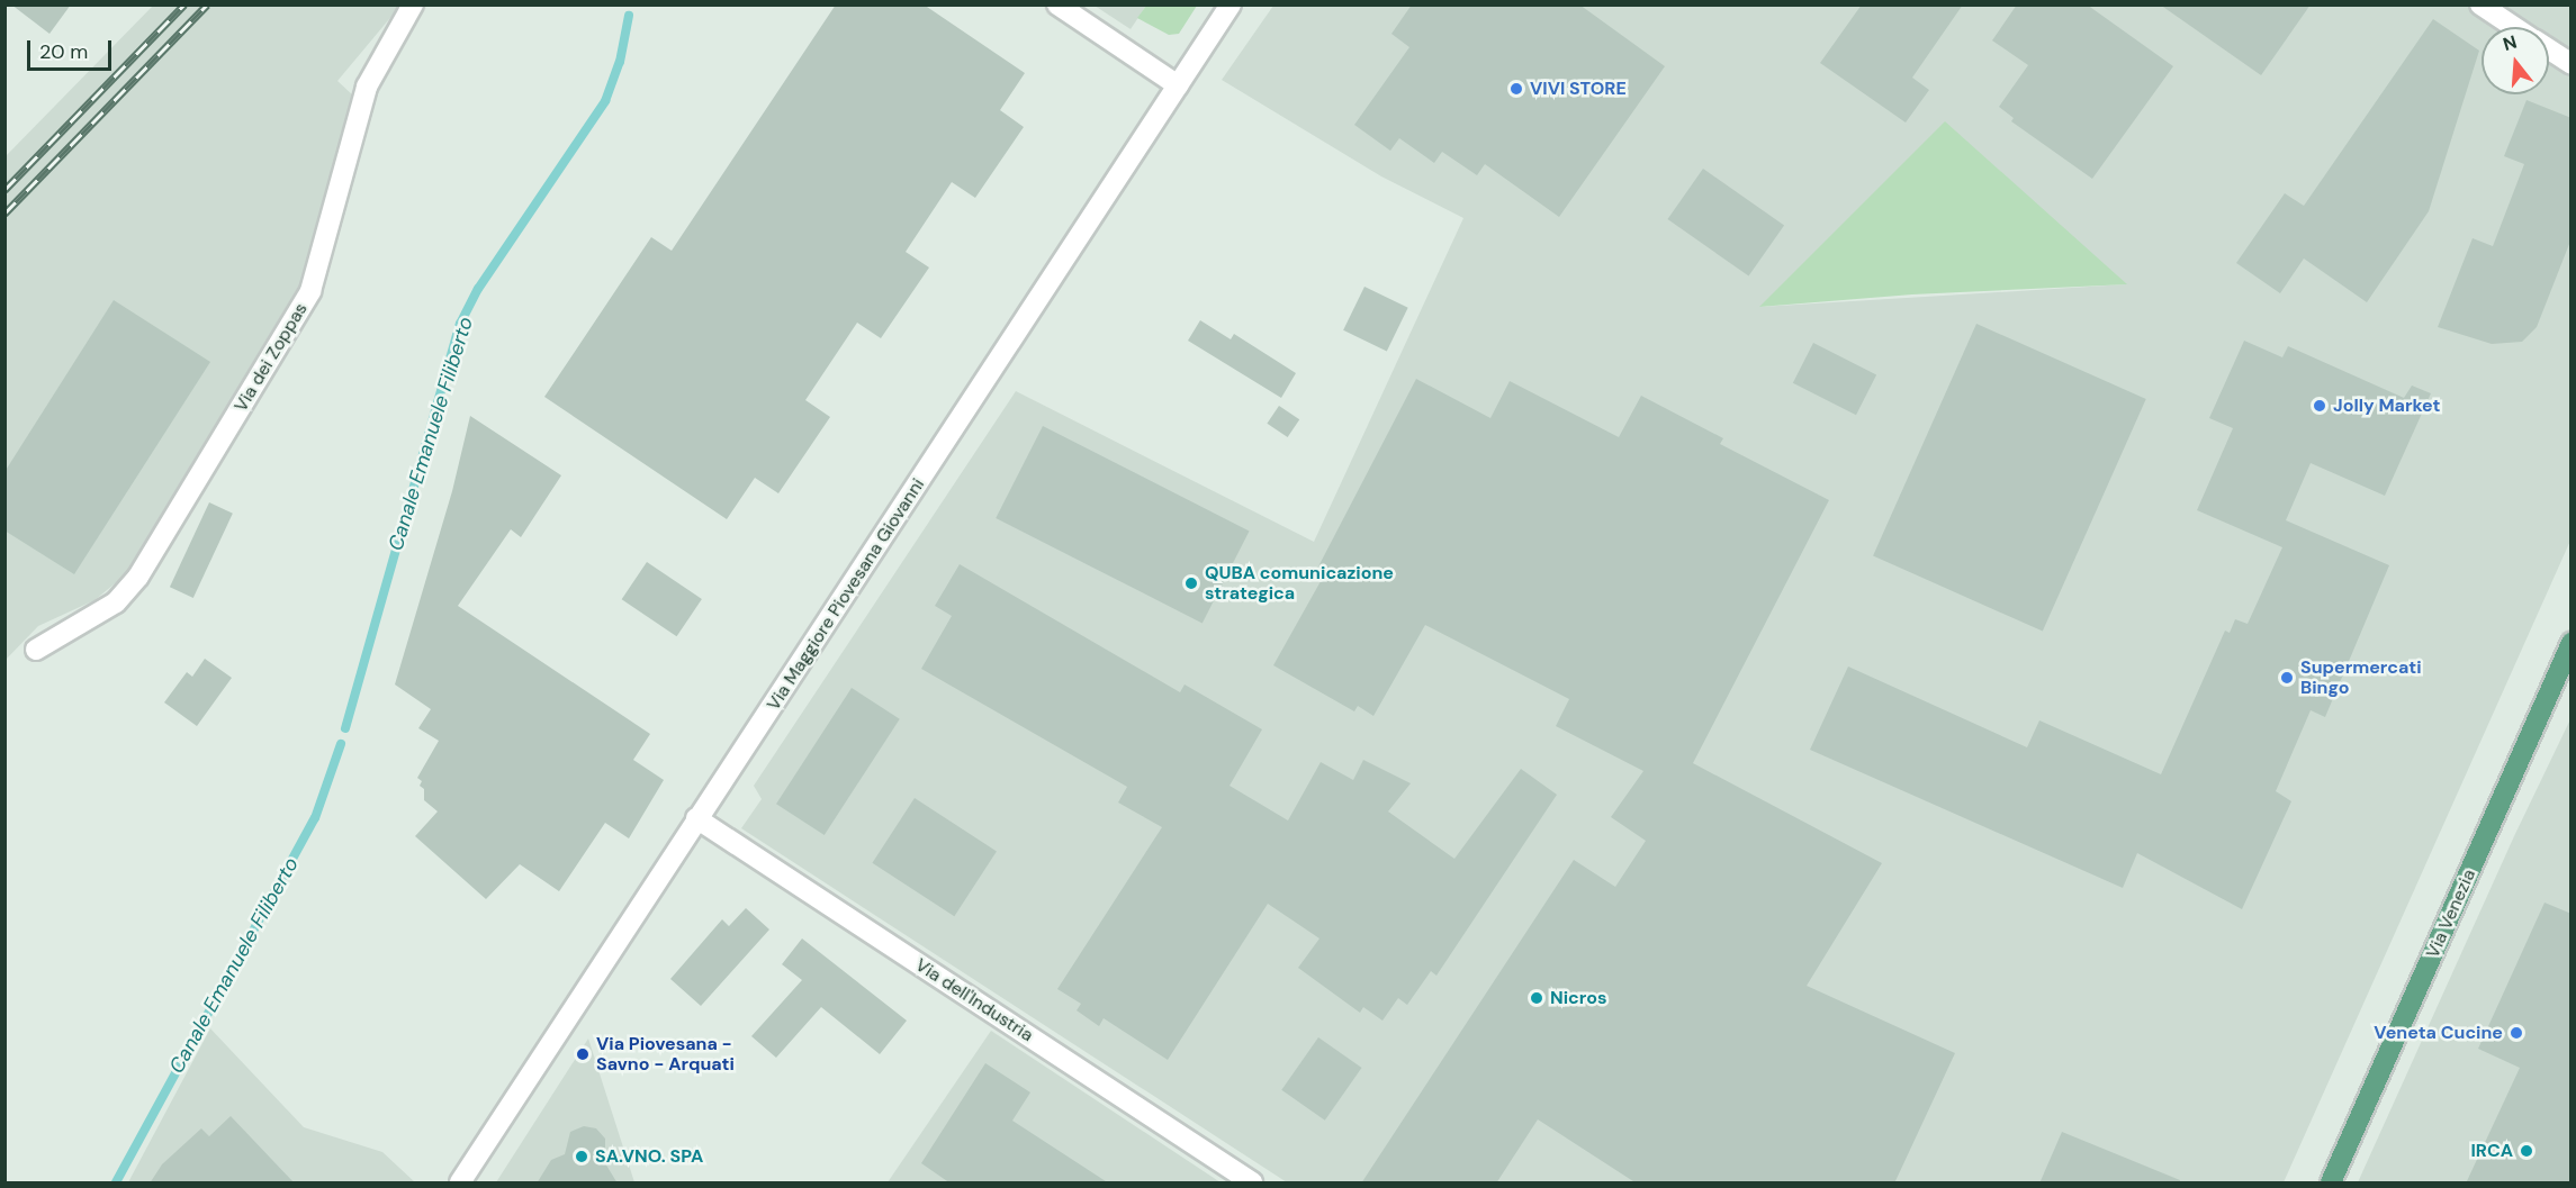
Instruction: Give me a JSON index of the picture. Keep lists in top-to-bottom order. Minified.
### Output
{"streets":{"main road":["Via Venezia"],"street":["Via dei Zoppas","Via Maggiore Piovesana Giovanni","Via dell'Industria"]},"crossings":[["Via Maggiore Piovesana Giovanni","Via dell'Industria"]],"water":["Canale Emanuele Filiberto"],"places":["VIVI STORE","Jolly Market","QUBA comunicazione strategica","Supermercati Bingo","Nicros","Veneta Cucine","Via Piovesana - Savno - Arquati","IRCA","SA.VNO. SPA"],"scale_bar":"20 m","north":"top"}
